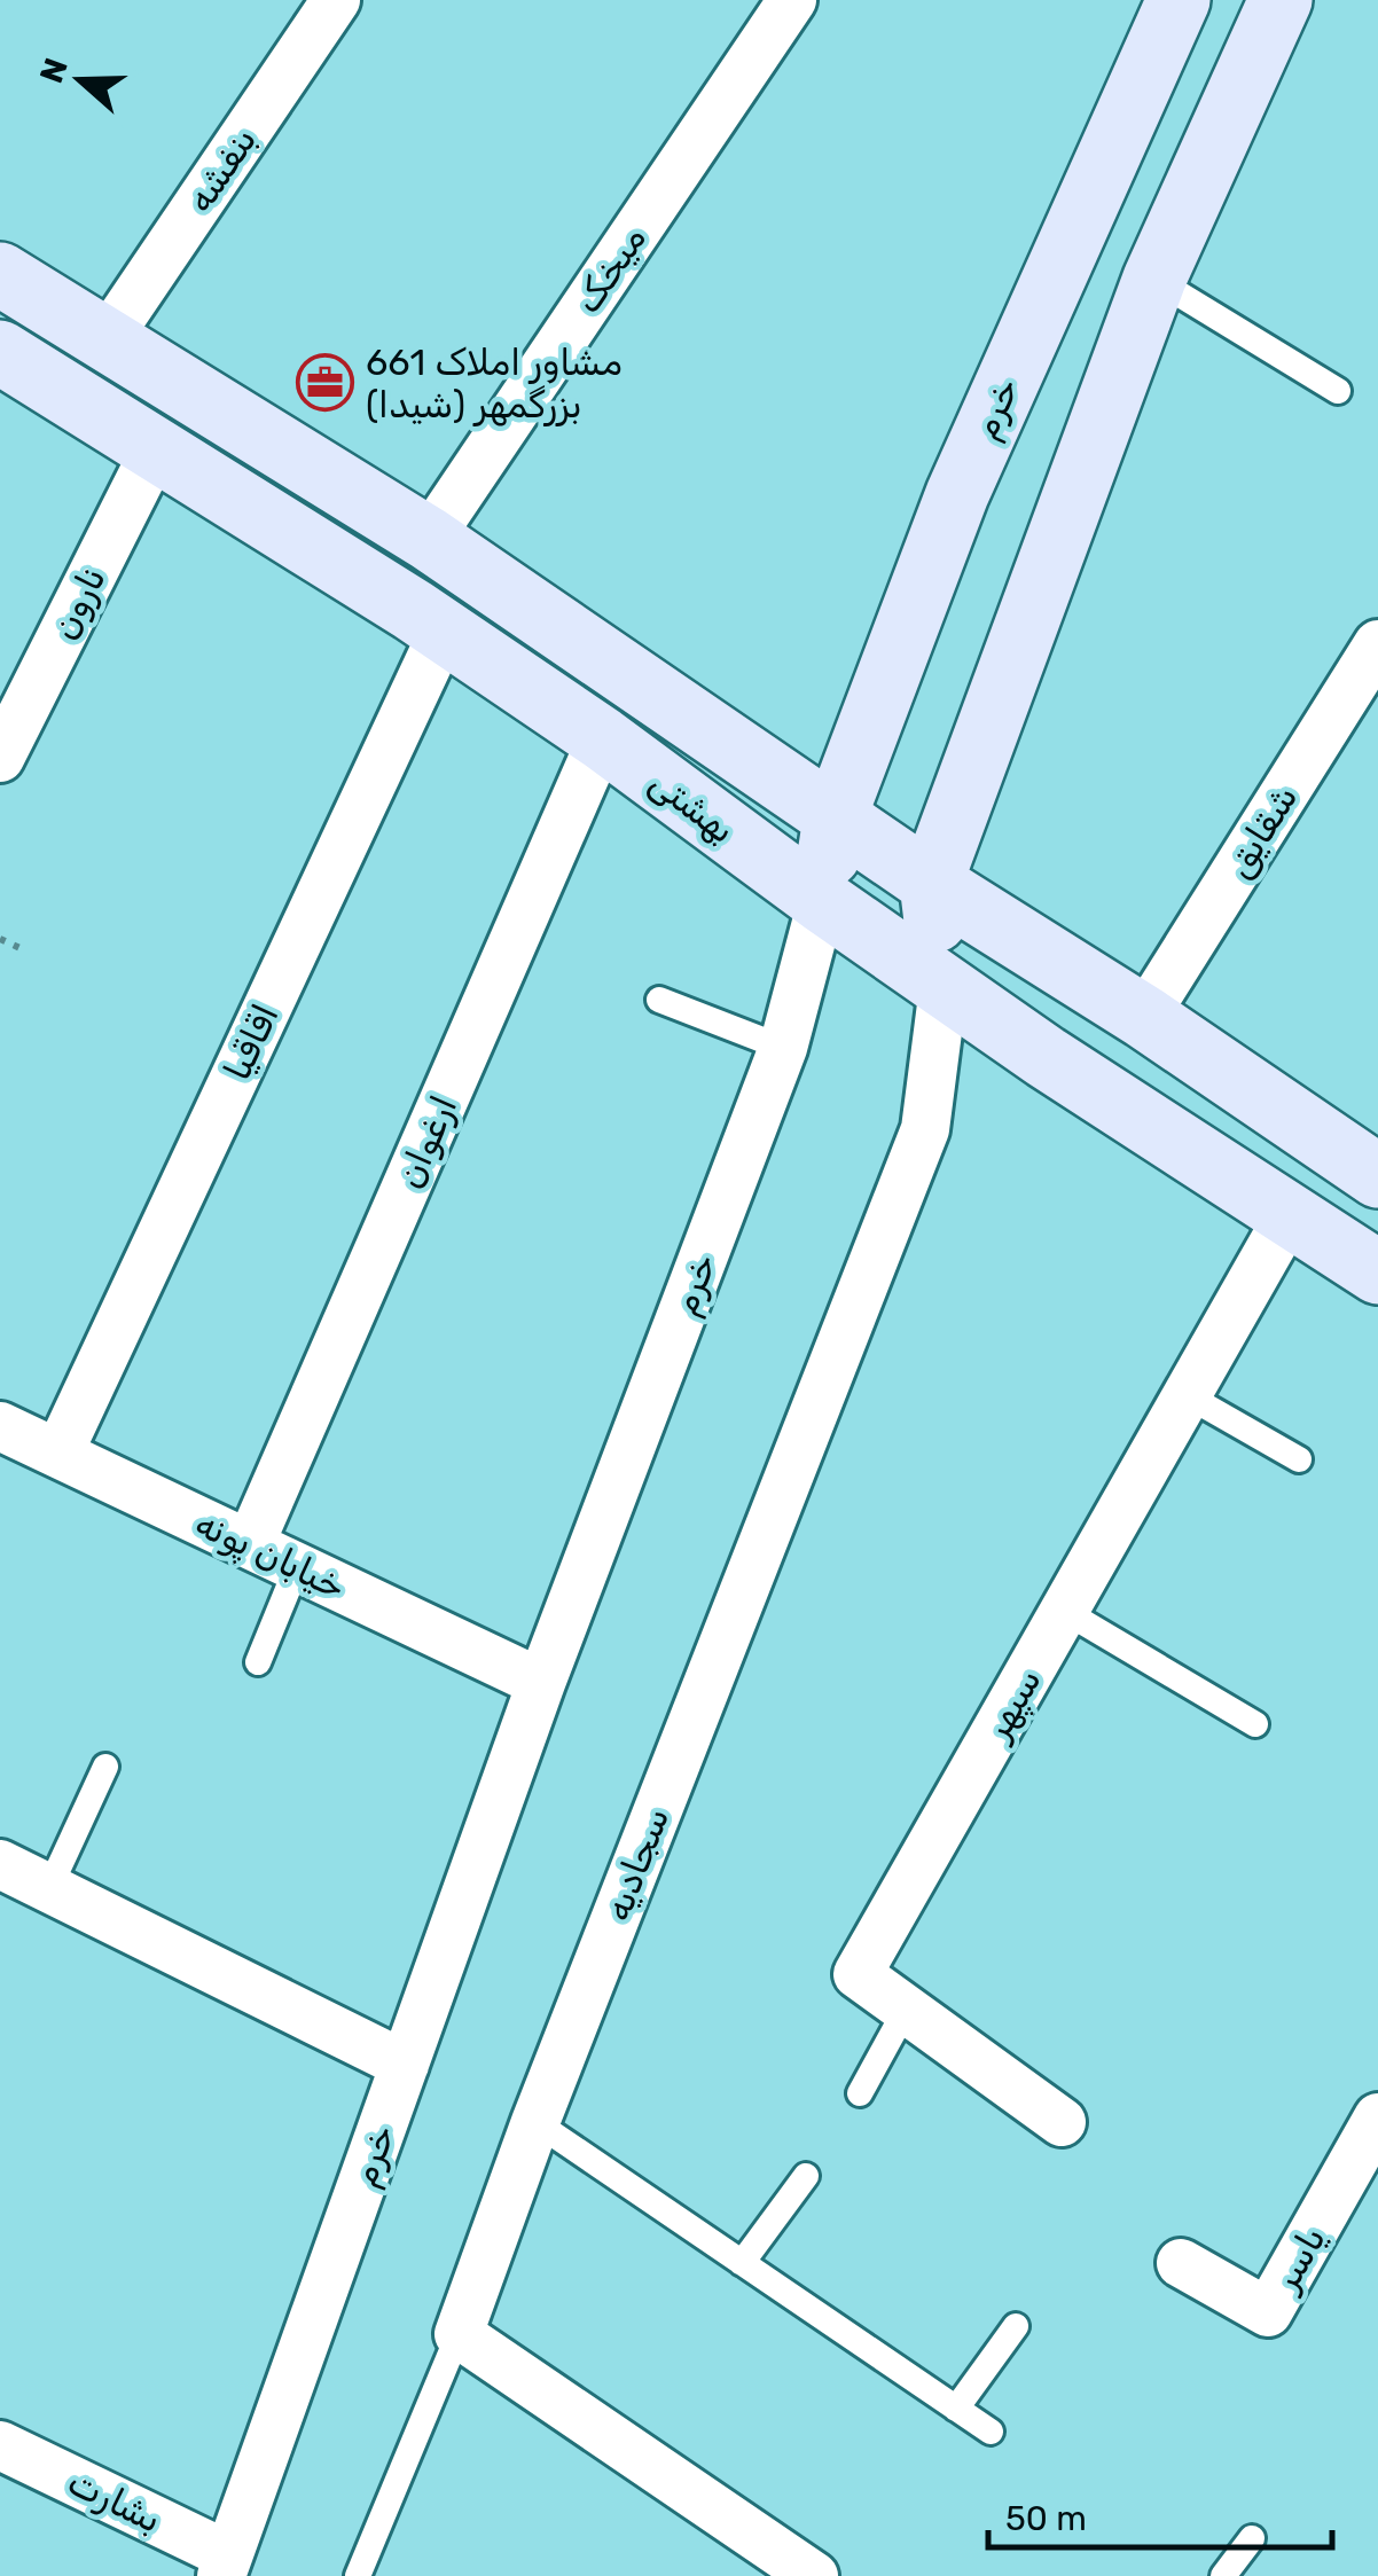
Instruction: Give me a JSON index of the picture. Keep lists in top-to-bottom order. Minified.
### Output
{"streets":{"street":["بنفشه","میخک","خرم","نارون","بهشتی","شقایق","اقاقیا","ارغوان","خیابان پونه","سپهر","سجادیه","یاسر","بشارت"]},"crossings":[["بنفشه","بهشتی"],["میخک","بهشتی"],["خرم","بهشتی"],["خرم","خیابان پونه"],["خرم","بشارت"],["نارون","بهشتی"],["بهشتی","شقایق"],["بهشتی","اقاقیا"],["بهشتی","ارغوان"],["بهشتی","سپهر"],["بهشتی","سجادیه"],["اقاقیا","خیابان پونه"],["ارغوان","خیابان پونه"]],"places":{"office":["مشاور املاک 661 بزرگمهر (شیدا)"]},"scale_bar":"50 m","north":"left"}
